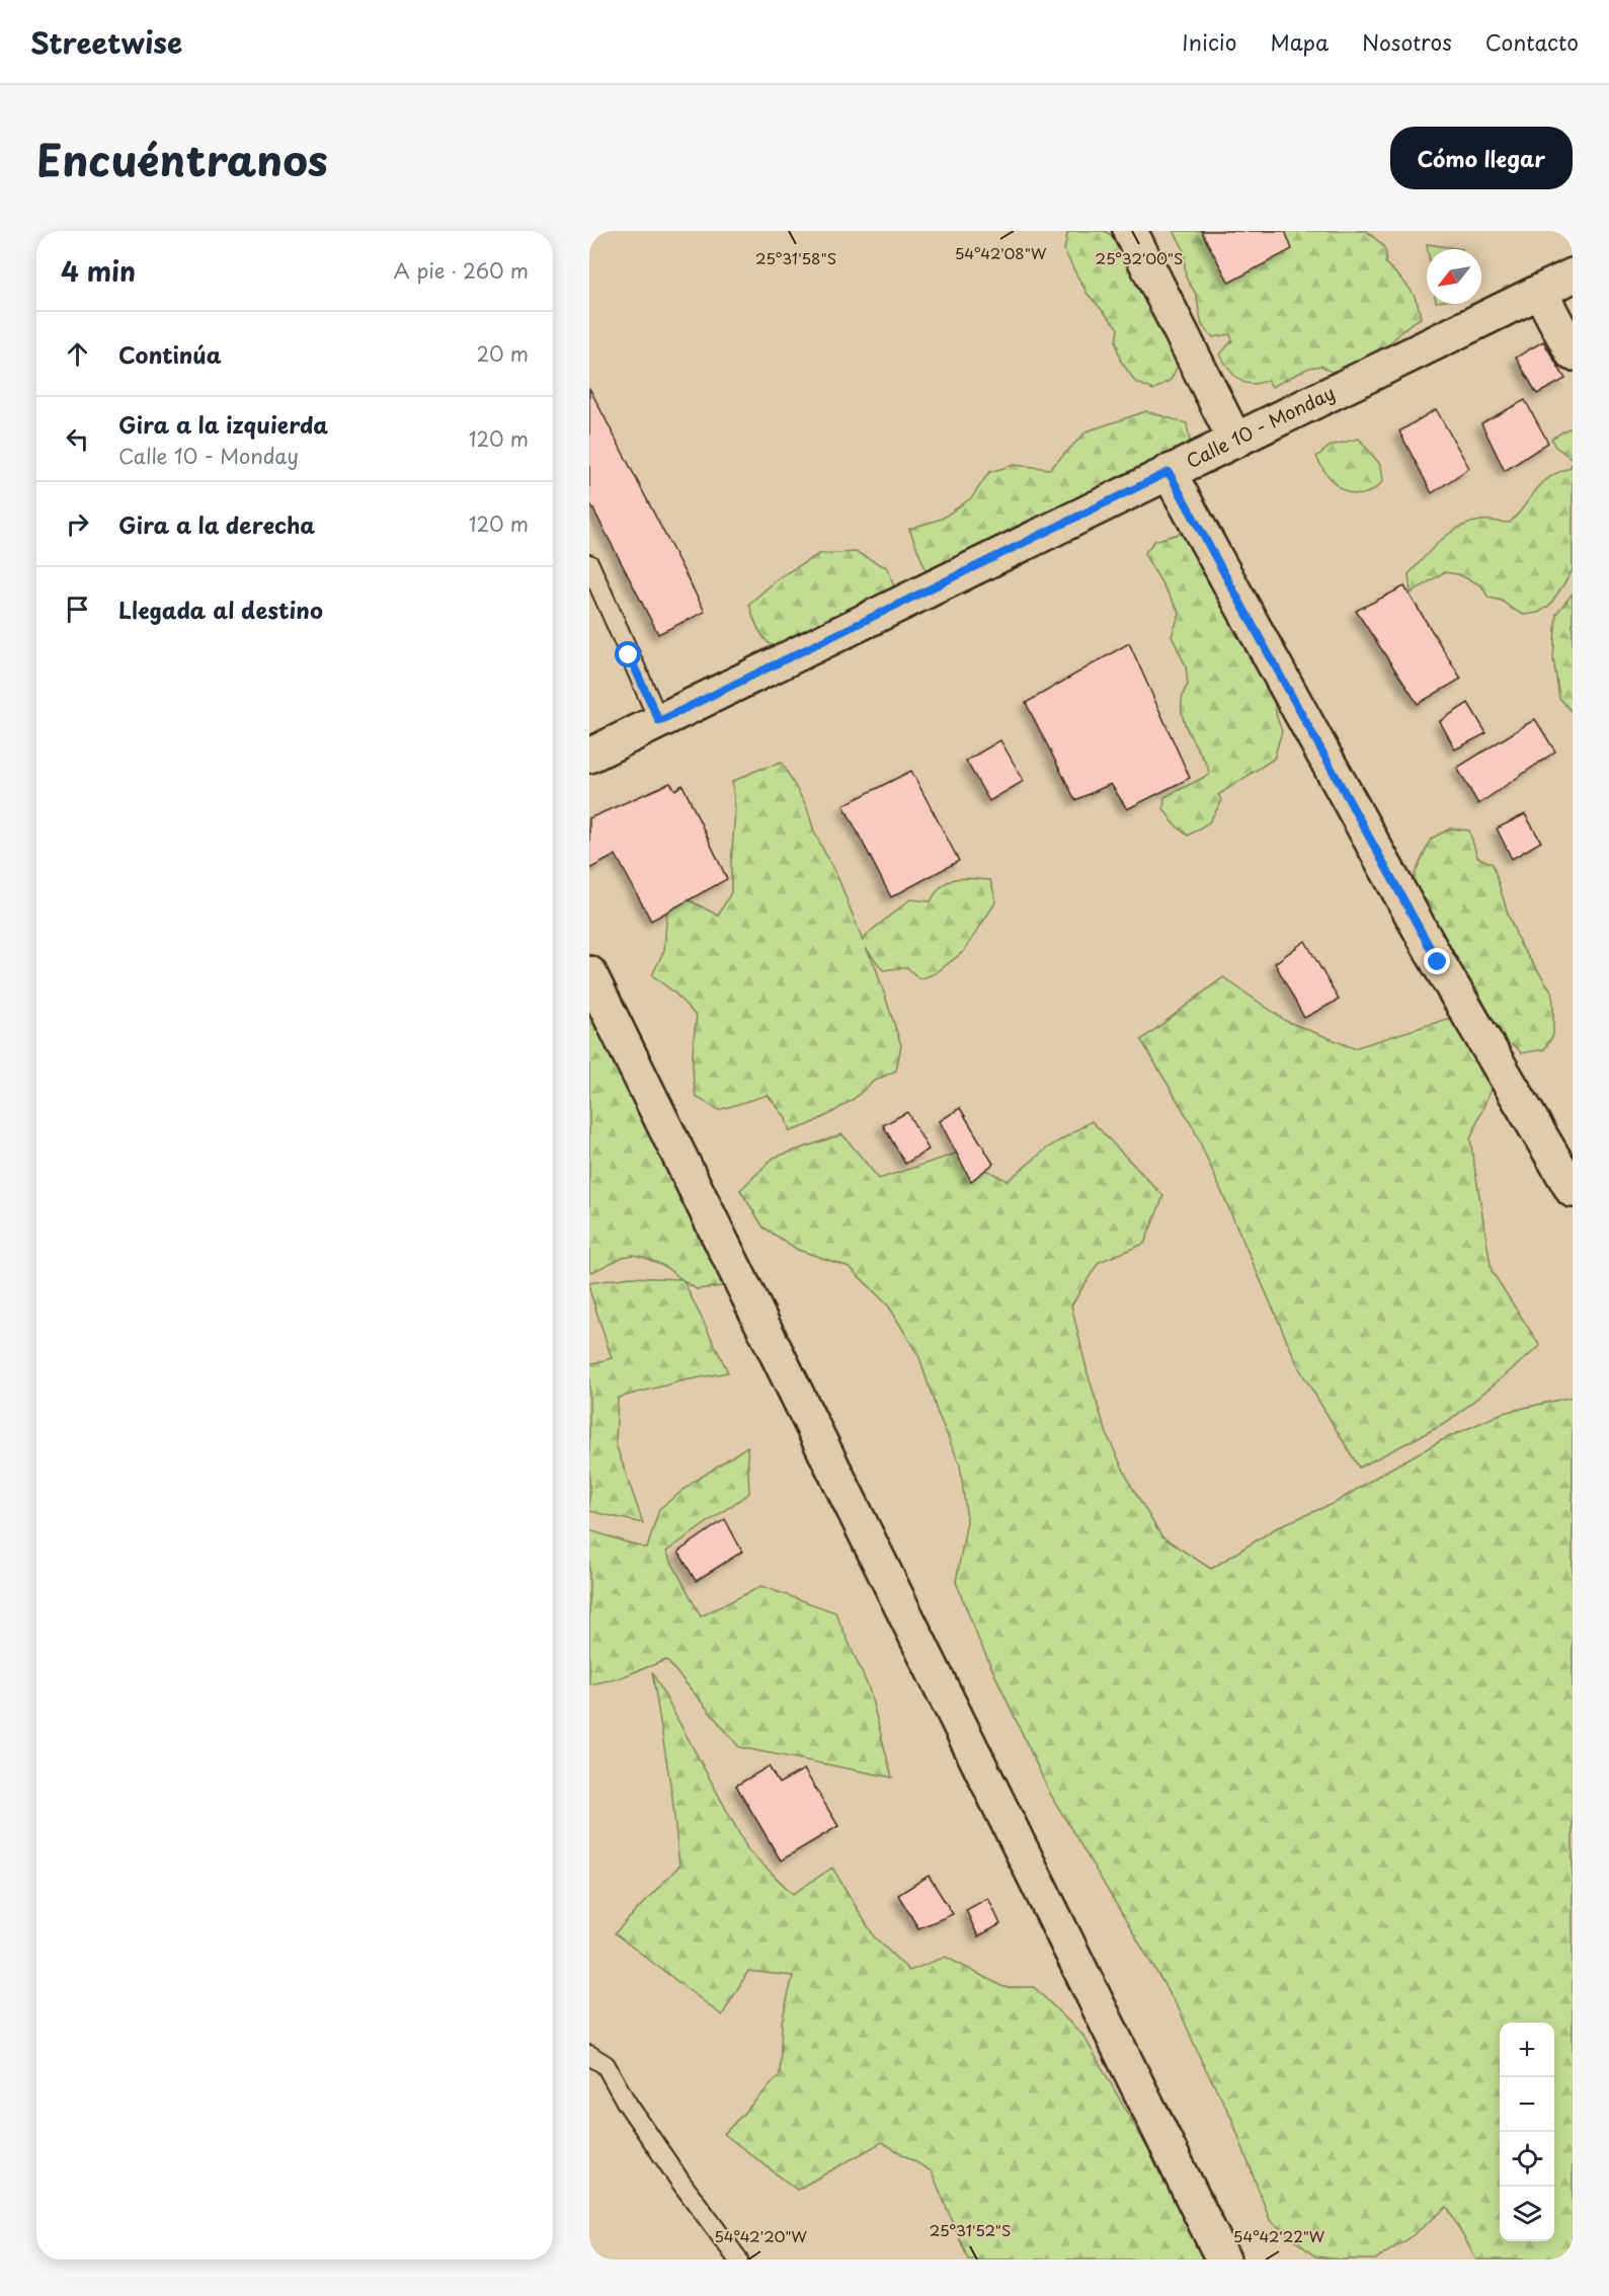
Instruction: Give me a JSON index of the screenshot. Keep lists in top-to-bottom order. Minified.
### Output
{"streets":{"street":["Calle 10 - Monday"]},"north":"bottom left","page":{"header":"Streetwise","nav":["Inicio","Mapa","Nosotros","Contacto"],"title":"Encuéntranos","buttons":"Cómo llegar","heading":["4 min","A pie · 260 m"],"list":[["Continúa","20 m"],["Gira a la izquierda","Calle 10 - Monday","120 m"],["Gira a la derecha","120 m"],"Llegada al destino"],"map_buttons":["+","−"]},"coordinates":["54°42'08\"W","25°32'00\"S","25°31'58\"S","25°31'52\"S","54°42'20\"W","54°42'22\"W"]}
